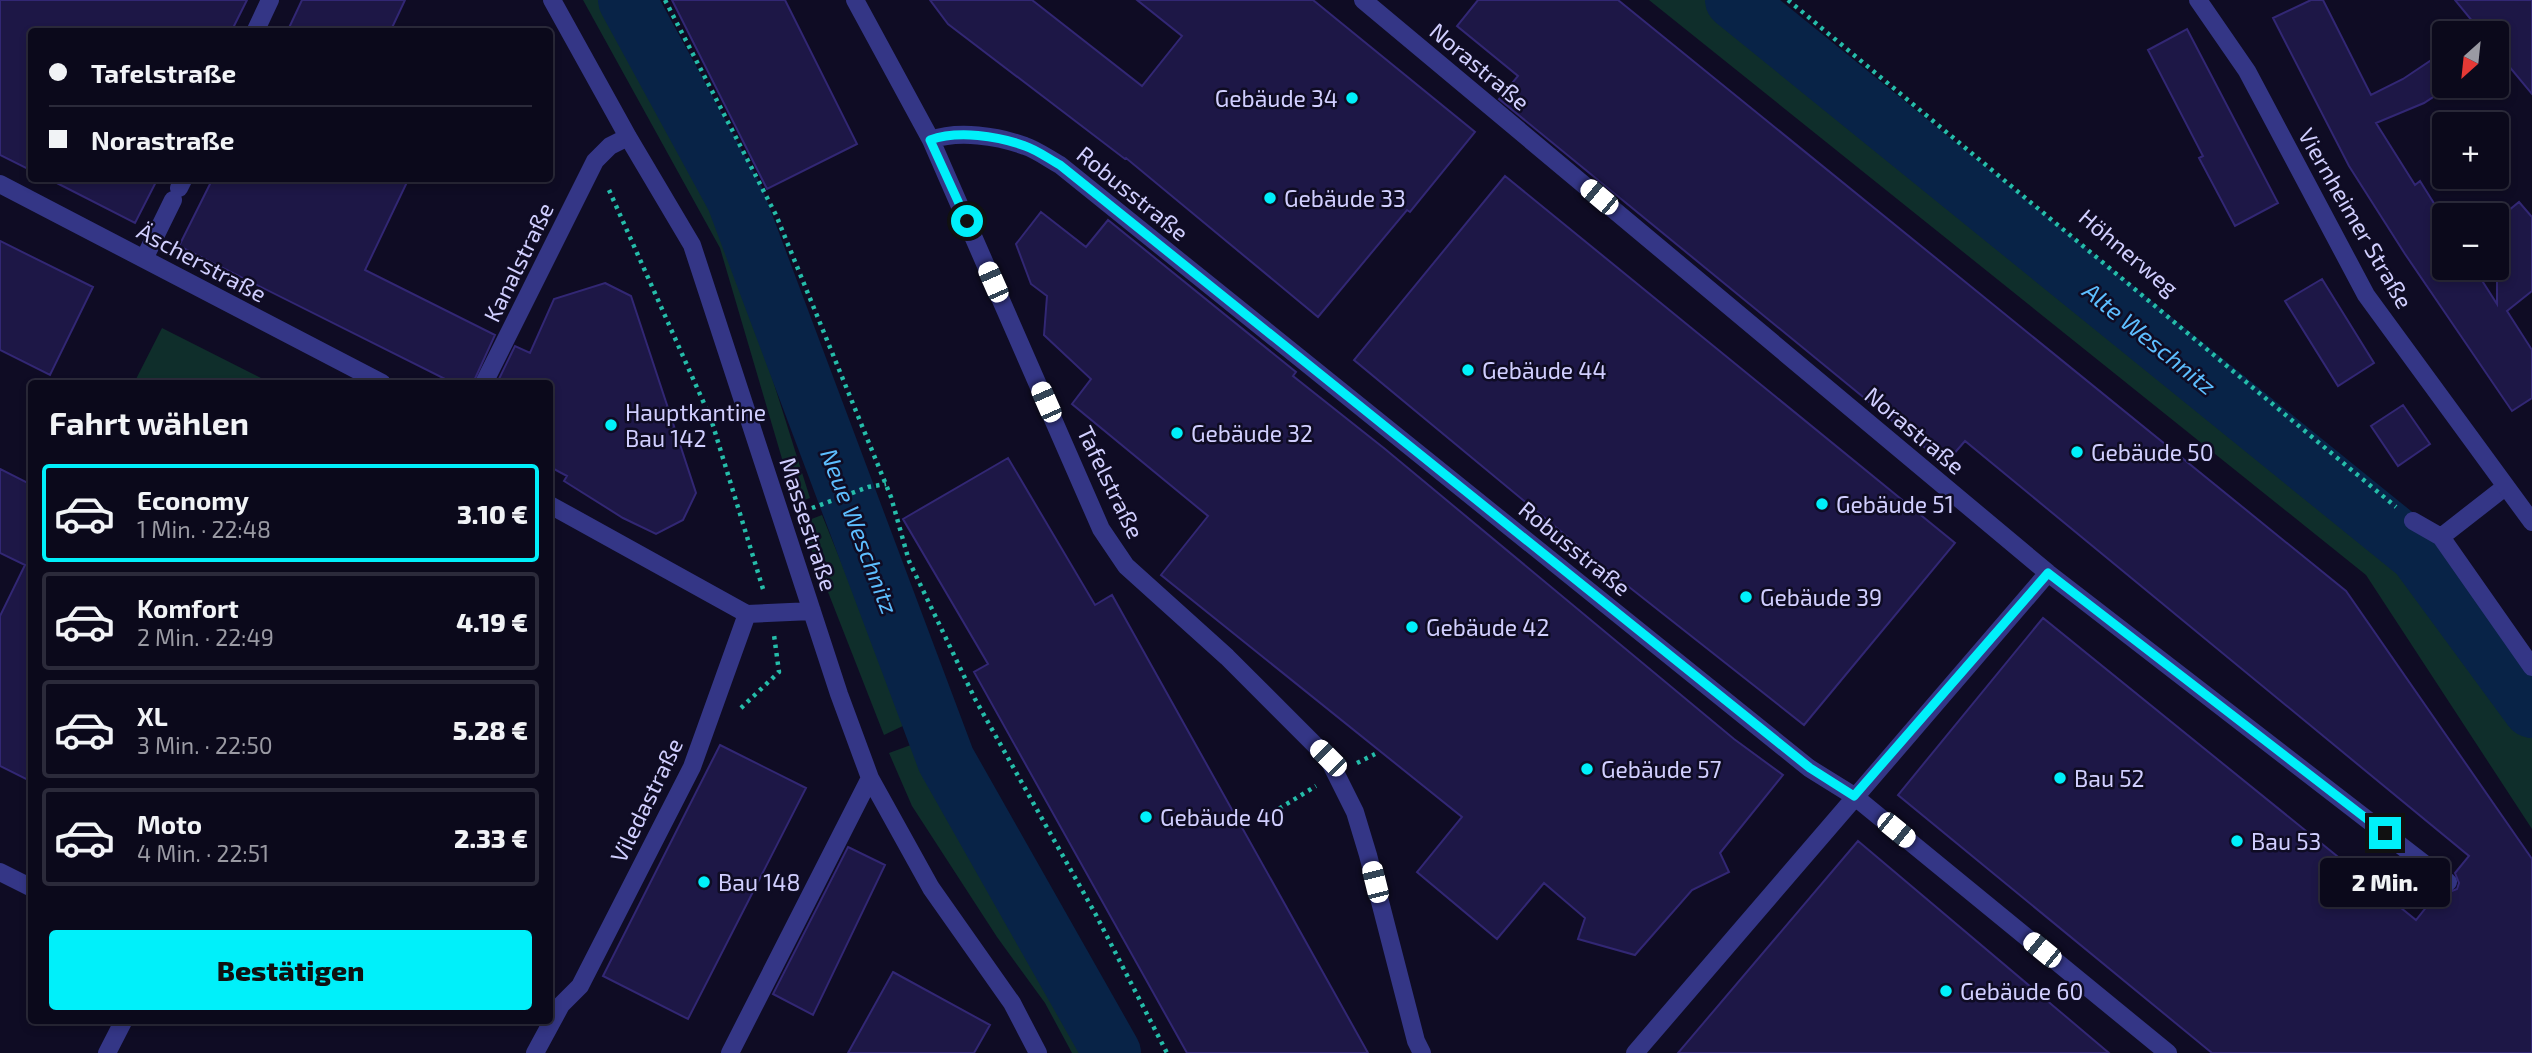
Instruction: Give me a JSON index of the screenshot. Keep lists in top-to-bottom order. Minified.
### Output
{"streets":{"street":["Norastraße","Robusstraße","Viernheimer Straße","Äscherstraße","Kanalstraße","Tafelstraße","Massestraße","Viledastraße"],"path":["Höhnerweg"]},"crossings":[["Robusstraße","Tafelstraße"],["Kanalstraße","Massestraße"]],"water":["Alte Weschnitz","Neue Weschnitz"],"places":["Gebäude 34","Gebäude 33","Gebäude 44","Hauptkantine Bau 142","Gebäude 32","Gebäude 50","Gebäude 51","Gebäude 39","Gebäude 42","Gebäude 57","Bau 52","Gebäude 40","Bau 53","Bau 148","Gebäude 60"],"north":"bottom left","page":{"map_buttons":["+","−"],"banner":["Tafelstraße","Norastraße"],"heading":"Fahrt wählen","list":[{"name":"Economy","note":"1 Min. · 22:48","value":"3.10 €"},{"name":"Komfort","note":"2 Min. · 22:49","value":"4.19 €"},{"name":"XL","note":"3 Min. · 22:50","value":"5.28 €"},{"name":"Moto","note":"4 Min. · 22:51","value":"2.33 €"}],"bubble":"2 Min.","buttons":"Bestätigen"}}
